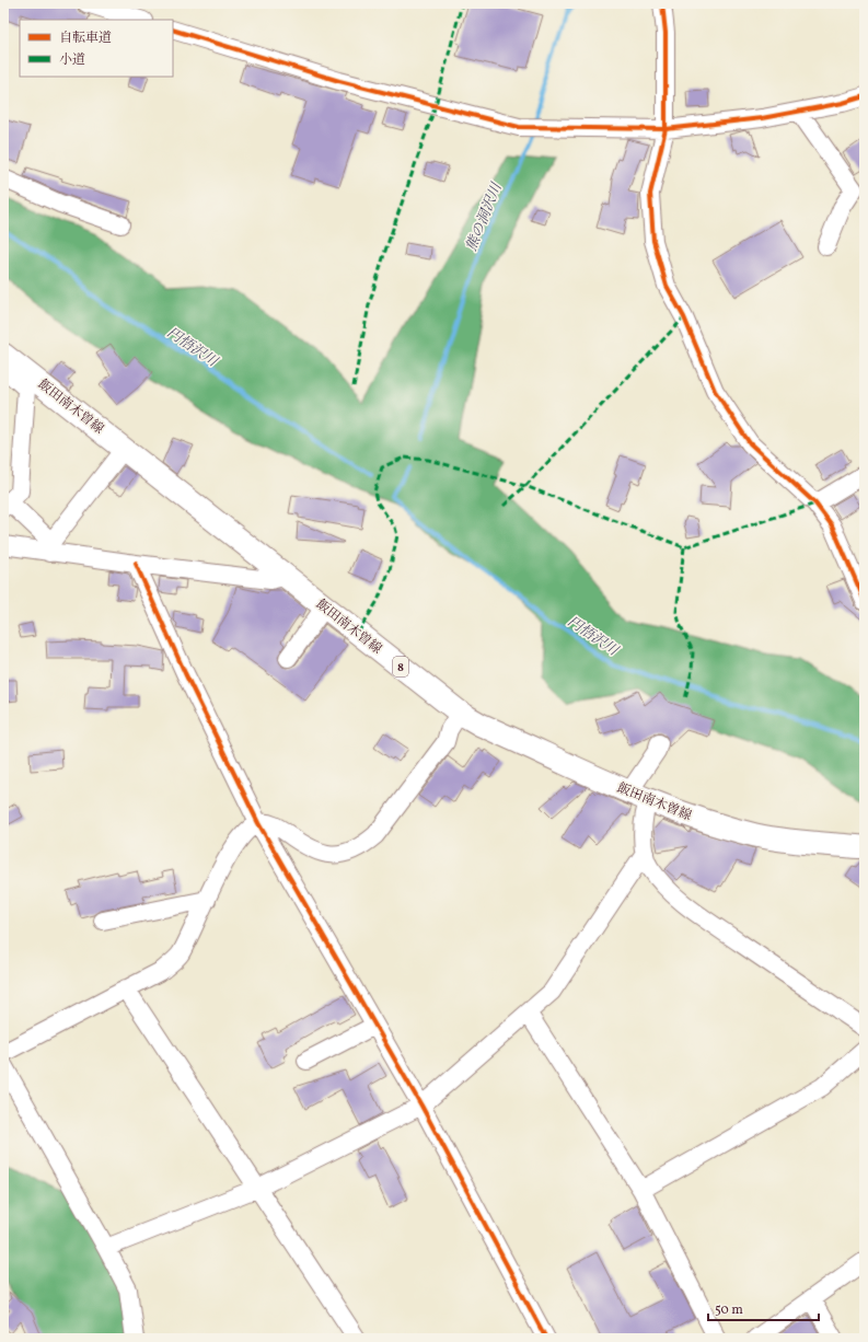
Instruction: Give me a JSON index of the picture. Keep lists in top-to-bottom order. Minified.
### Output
{"streets":{"main road":["飯田南木曽線","8"]},"water":["熊の洞沢川","円悟沢川"],"legend":["自転車道","小道"],"scale_bar":"50 m"}
